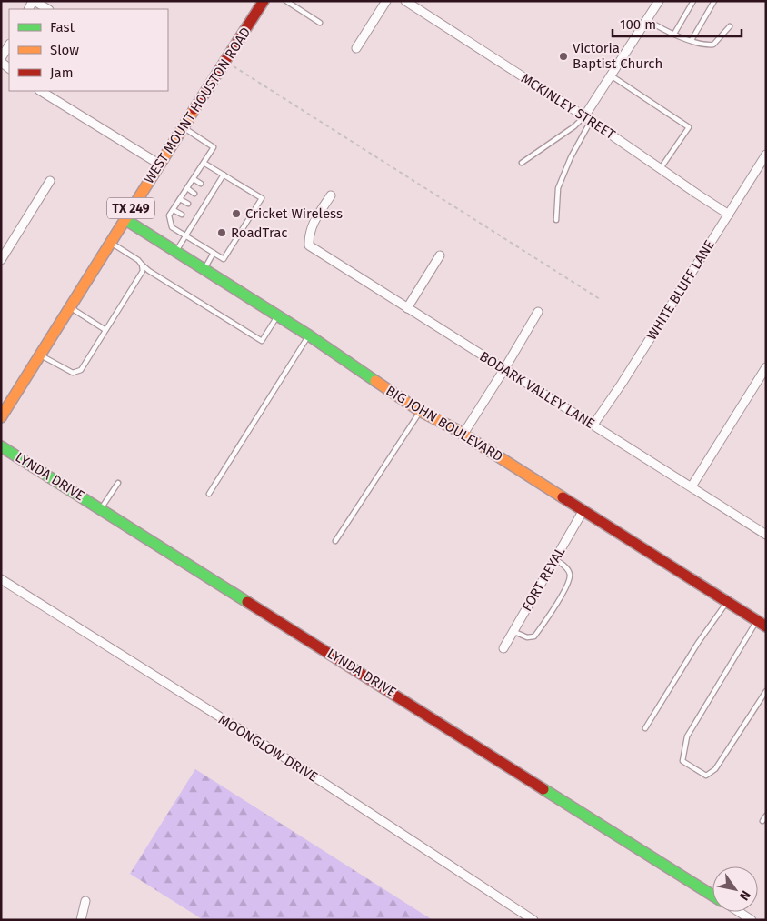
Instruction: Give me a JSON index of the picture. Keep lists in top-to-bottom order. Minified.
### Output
{"streets":{"street":["WEST MOUNT HOUSTON ROAD","MCKINLEY STREET","TX 249","WHITE BLUFF LANE","BODARK VALLEY LANE","BIG JOHN BOULEVARD","LYNDA DRIVE","FORT REYAL","MOONGLOW DRIVE"]},"crossings":[["WEST MOUNT HOUSTON ROAD","BIG JOHN BOULEVARD"],["MCKINLEY STREET","WHITE BLUFF LANE"],["WHITE BLUFF LANE","BODARK VALLEY LANE"],["BIG JOHN BOULEVARD","FORT REYAL"]],"places":["Victoria Baptist Church","Cricket Wireless","RoadTrac"],"legend":["Fast","Slow","Jam"],"scale_bar":"100 m","north":"bottom right"}
